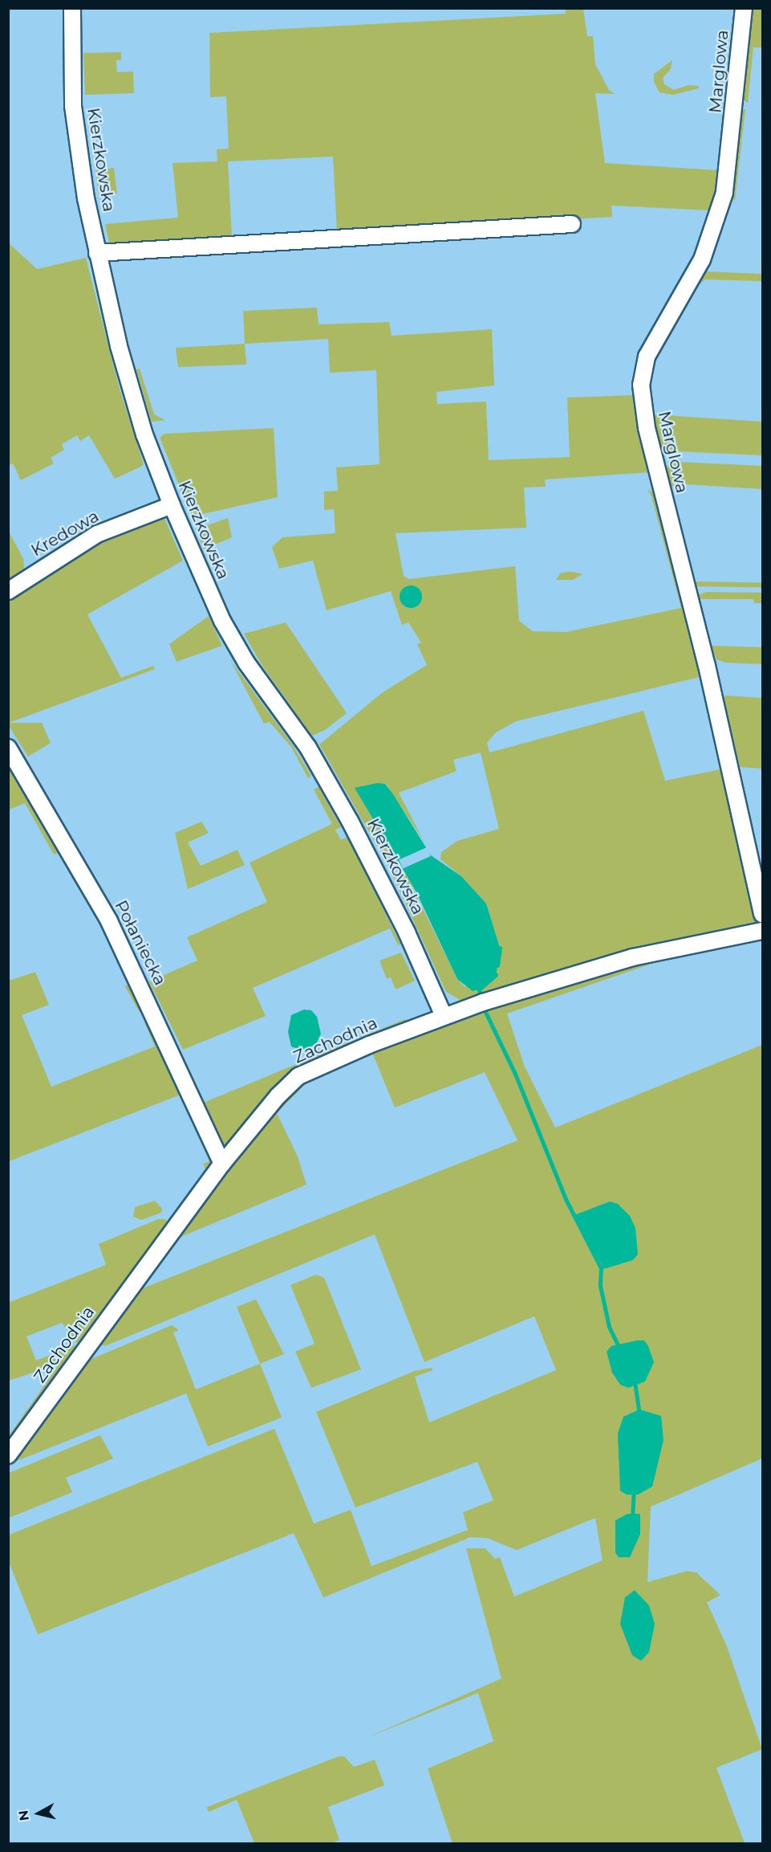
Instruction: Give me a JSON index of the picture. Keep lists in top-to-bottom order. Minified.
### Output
{"streets":{"street":["Marglowa","Kierzkowska","Kredowa","Połaniecka","Zachodnia"]},"crossings":[["Kierzkowska","Kredowa"],["Kierzkowska","Zachodnia"],["Połaniecka","Zachodnia"]],"north":"left"}
